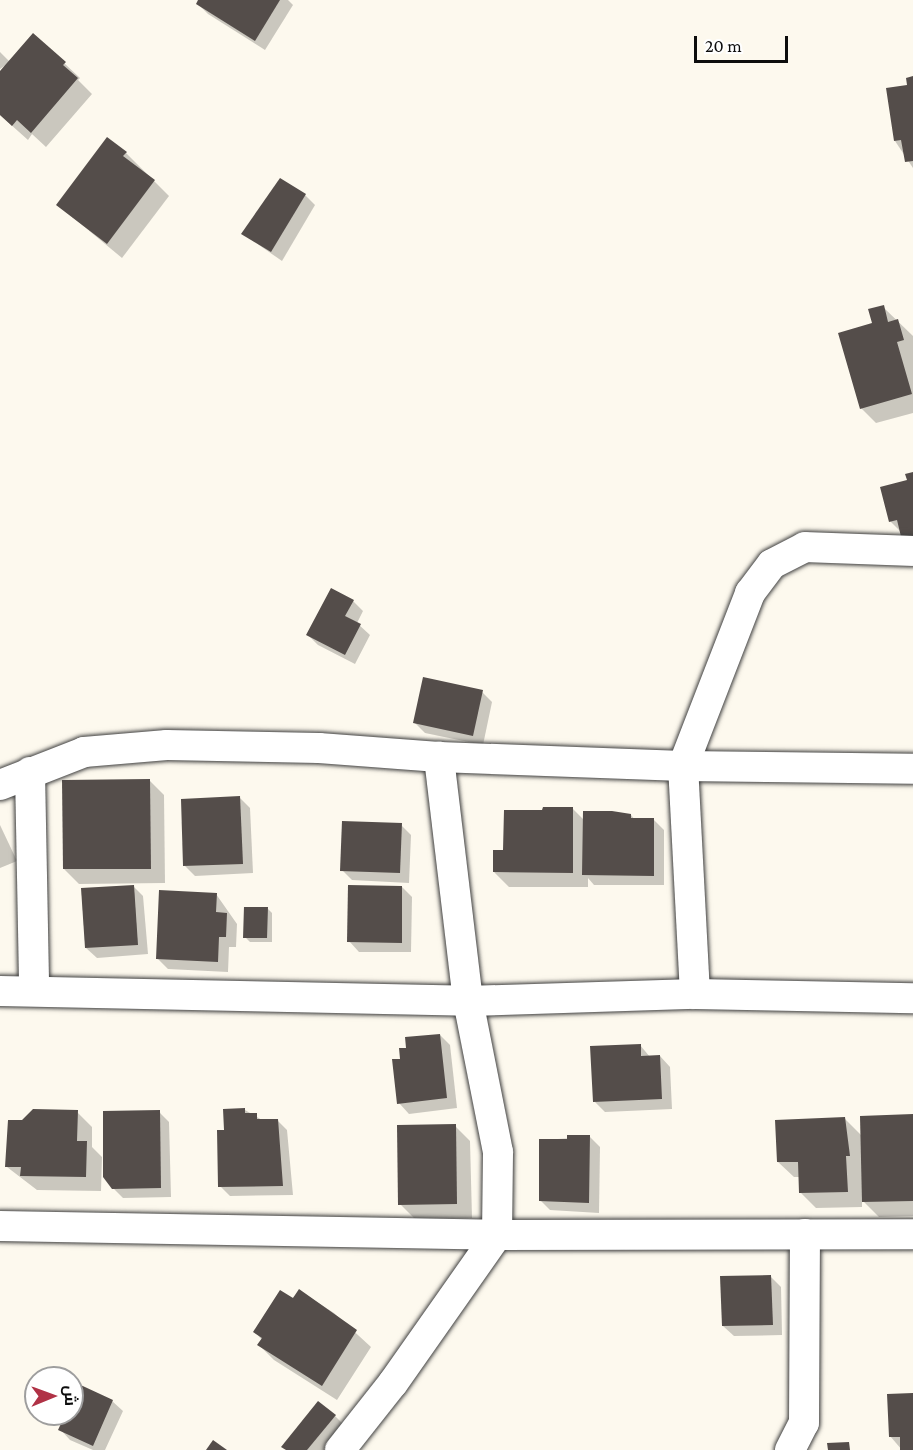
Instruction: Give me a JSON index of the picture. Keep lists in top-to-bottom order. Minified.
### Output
{"scale_bar":"20 m","north":"right"}
